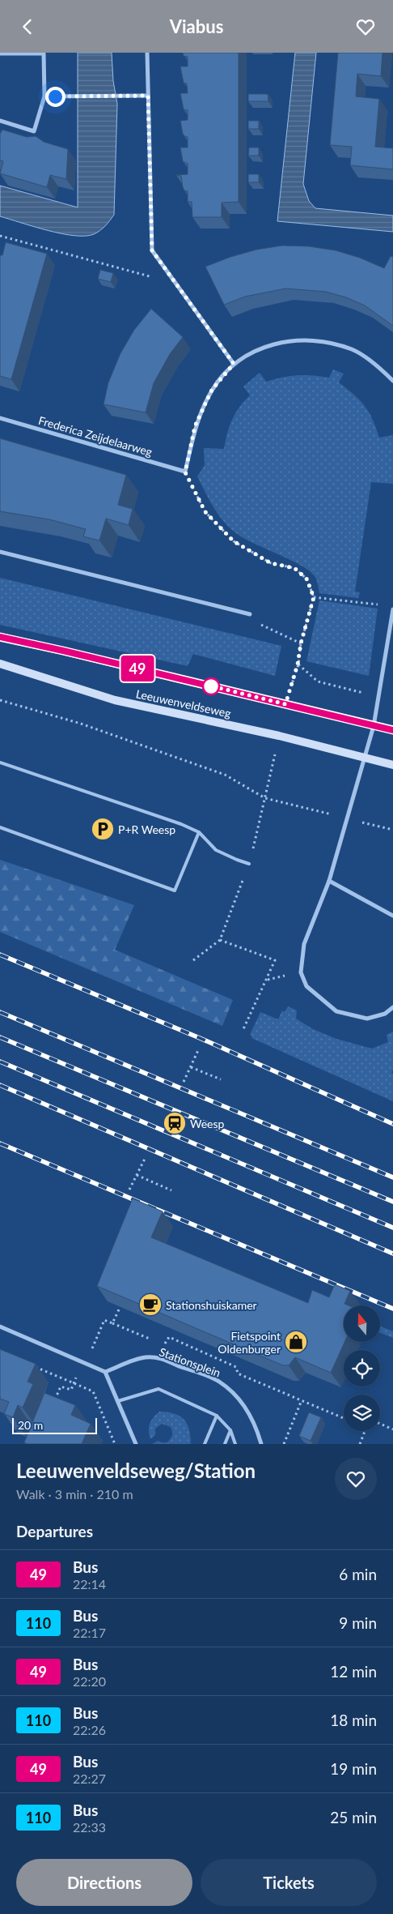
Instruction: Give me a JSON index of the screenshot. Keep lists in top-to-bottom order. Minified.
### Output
{"streets":{"main road":["Leeuwenveldseweg"],"street":["Frederica Zeijdelaarweg","Stationsplein"]},"places":{"parking":["P+R Weesp"],"station":["Weesp"],"cafe":["Stationshuiskamer"],"shop":["Fietspoint Oldenburger"]},"lines":["bus line 49"],"scale_bar":"20 m","north":"top","page":{"header":"Viabus","on_map":"49","scale":"20 m","heading":[["Leeuwenveldseweg/Station","Walk · 3 min · 210 m"],"Departures"],"list":[{"mark":"49","name":"Bus","note":"22:14","value":"6 min"},{"mark":"110","name":"Bus","note":"22:17","value":"9 min"},{"mark":"49","name":"Bus","note":"22:20","value":"12 min"},{"mark":"110","name":"Bus","note":"22:26","value":"18 min"},{"mark":"49","name":"Bus","note":"22:27","value":"19 min"},{"mark":"110","name":"Bus","note":"22:33","value":"25 min"}],"buttons":["Directions","Tickets"]}}
